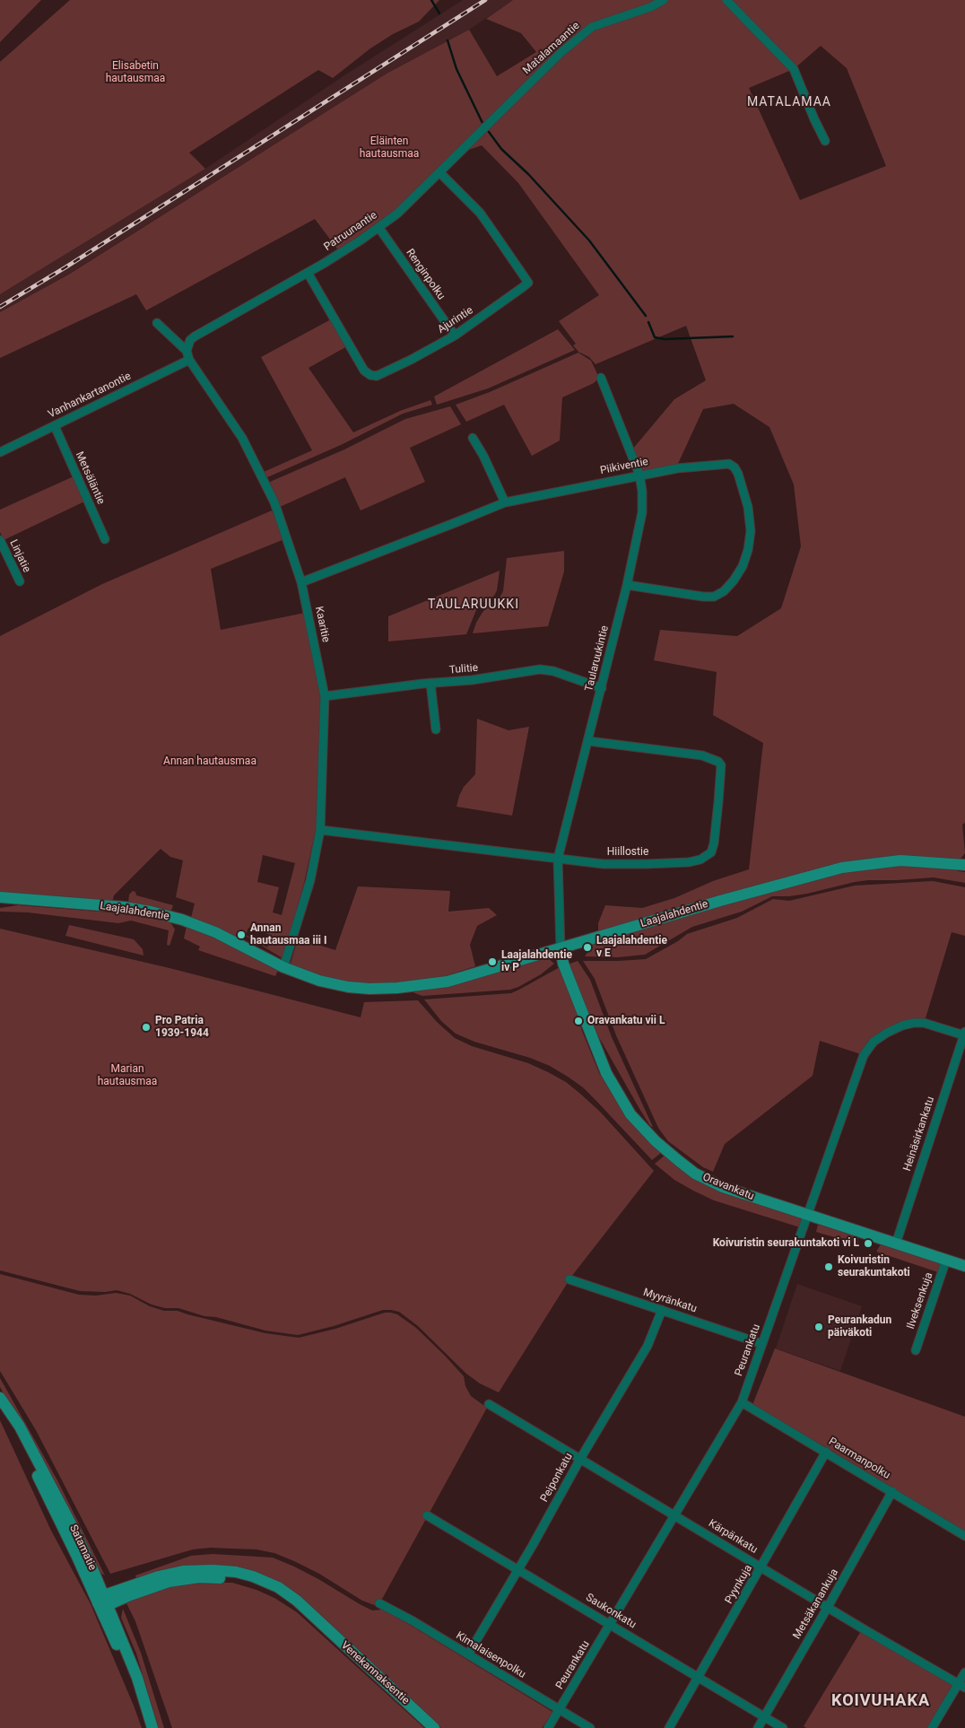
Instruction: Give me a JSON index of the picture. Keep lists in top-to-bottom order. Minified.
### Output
{"streets":{"street":["Matalamaantie","Patruunantie","Renginpolku","Ajurintie","Vanhankartanontie","Piikiventie","Metsäläntie","Linjatie","Kaaritie","Taularuukintie","Tulitie","Hiillostie","Laajalahdentie","Heinäsirkankatu","Oravankatu","Myyränkatu","Ilveksenkuja","Peurankatu","Paarmanpolku","Peiponkatu","Kärpänkatu","Satamatie","Pyynkuja","Metsäkanankuja","Saukonkatu","Kimalaisenpolku","Venekannaksentie"]},"crossings":[["Matalamaantie","Patruunantie"],["Patruunantie","Renginpolku"],["Patruunantie","Ajurintie"],["Patruunantie","Kaaritie"],["Renginpolku","Ajurintie"],["Vanhankartanontie","Metsäläntie"],["Vanhankartanontie","Kaaritie"],["Piikiventie","Kaaritie"],["Piikiventie","Taularuukintie"],["Kaaritie","Tulitie"],["Kaaritie","Hiillostie"],["Kaaritie","Laajalahdentie"],["Taularuukintie","Tulitie"],["Taularuukintie","Hiillostie"],["Taularuukintie","Laajalahdentie"],["Taularuukintie","Oravankatu"],["Laajalahdentie","Oravankatu"],["Heinäsirkankatu","Oravankatu"],["Heinäsirkankatu","Peurankatu"],["Oravankatu","Ilveksenkuja"],["Oravankatu","Peurankatu"],["Myyränkatu","Peurankatu"],["Myyränkatu","Peiponkatu"],["Peurankatu","Paarmanpolku"],["Peurankatu","Kärpänkatu"],["Peurankatu","Saukonkatu"],["Peurankatu","Kimalaisenpolku"],["Paarmanpolku","Pyynkuja"],["Paarmanpolku","Metsäkanankuja"],["Peiponkatu","Kärpänkatu"],["Peiponkatu","Saukonkatu"],["Peiponkatu","Kimalaisenpolku"],["Kärpänkatu","Pyynkuja"],["Kärpänkatu","Metsäkanankuja"],["Satamatie","Venekannaksentie"],["Pyynkuja","Saukonkatu"],["Metsäkanankuja","Saukonkatu"]],"districts":["MATALAMAA","TAULARUUKKI","KOIVUHAKA"],"parks":["Elisabetin hautausmaa","Eläinten hautausmaa","Annan hautausmaa","Marian hautausmaa"],"places":["Annan hautausmaa iii I","Laajalahdentie v E","Laajalahdentie iv P","Oravankatu vii L","Pro Patria 1939-1944","Koivuristin seurakuntakoti vi L","Koivuristin seurakuntakoti","Peurankadun päiväkoti"]}
